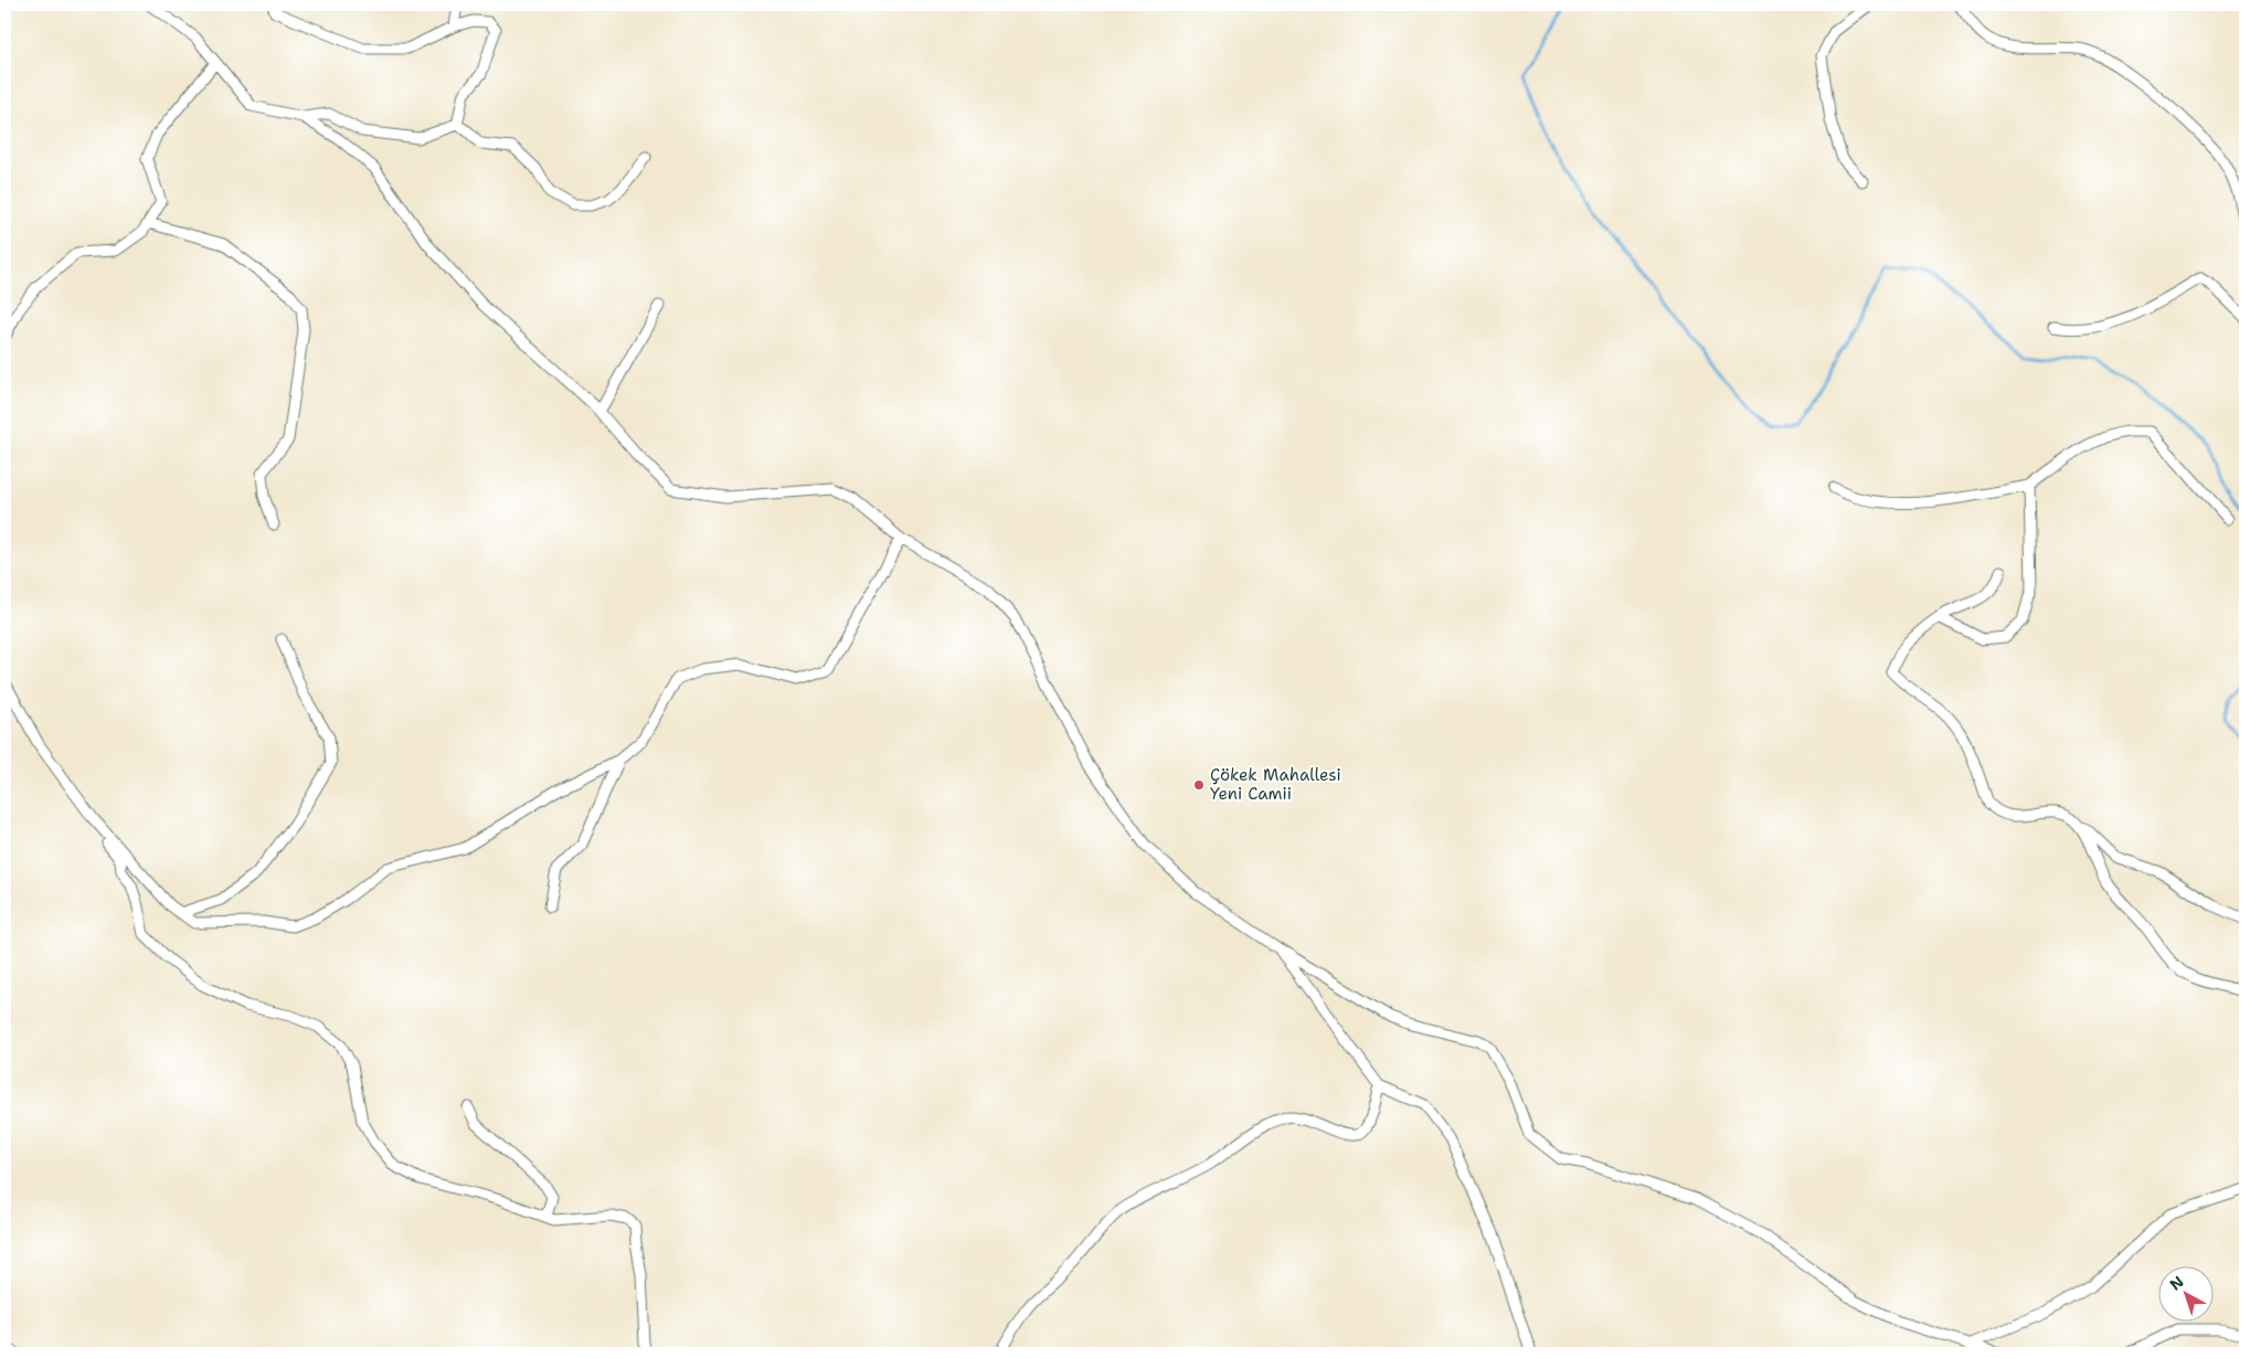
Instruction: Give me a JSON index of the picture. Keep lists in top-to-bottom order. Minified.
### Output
{"places":["Çökek Mahallesi Yeni Camii"],"north":"top left"}
